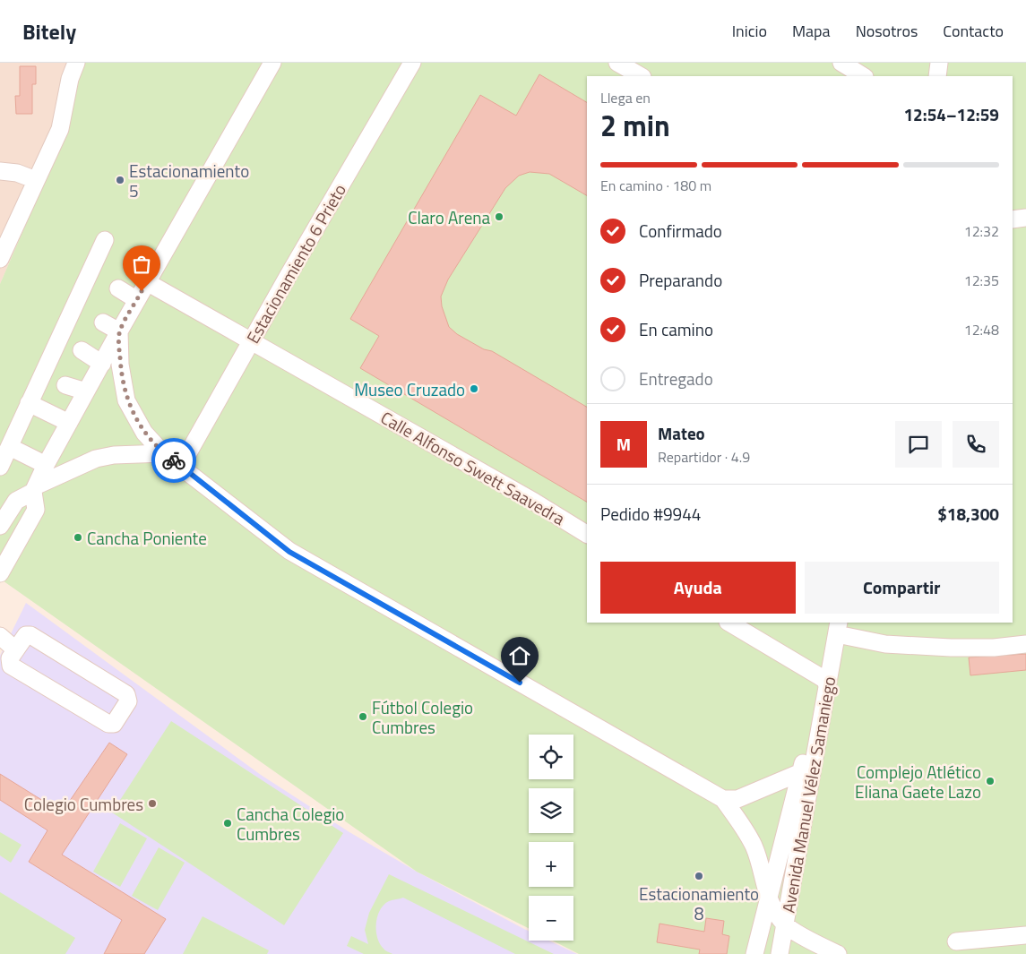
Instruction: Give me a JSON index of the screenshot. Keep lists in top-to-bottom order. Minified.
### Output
{"streets":{"street":["Estacionamiento 6 Prieto","Calle Alfonso Swett Saavedra","Avenida Manuel Vélez Samaniego"]},"crossings":[["Estacionamiento 6 Prieto","Calle Alfonso Swett Saavedra"]],"places":["Estacionamiento 5","Claro Arena","Museo Cruzado","Cancha Poniente","Fútbol Colegio Cumbres","Complejo Atlético Eliana Gaete Lazo","Colegio Cumbres","Cancha Colegio Cumbres","Estacionamiento 8"],"page":{"header":"Bitely","nav":["Inicio","Mapa","Nosotros","Contacto"],"heading":["2 min","Llega en","12:54–12:59"],"panel":["Mateo","Repartidor · 4.9","Pedido #9944","$18,300"],"bar":"En camino · 180 m","list":[["Confirmado","12:32"],["Preparando","12:35"],["En camino","12:48"],"Entregado"],"round":"M","buttons":["Ayuda","Compartir"],"map_buttons":["+","−"]}}
